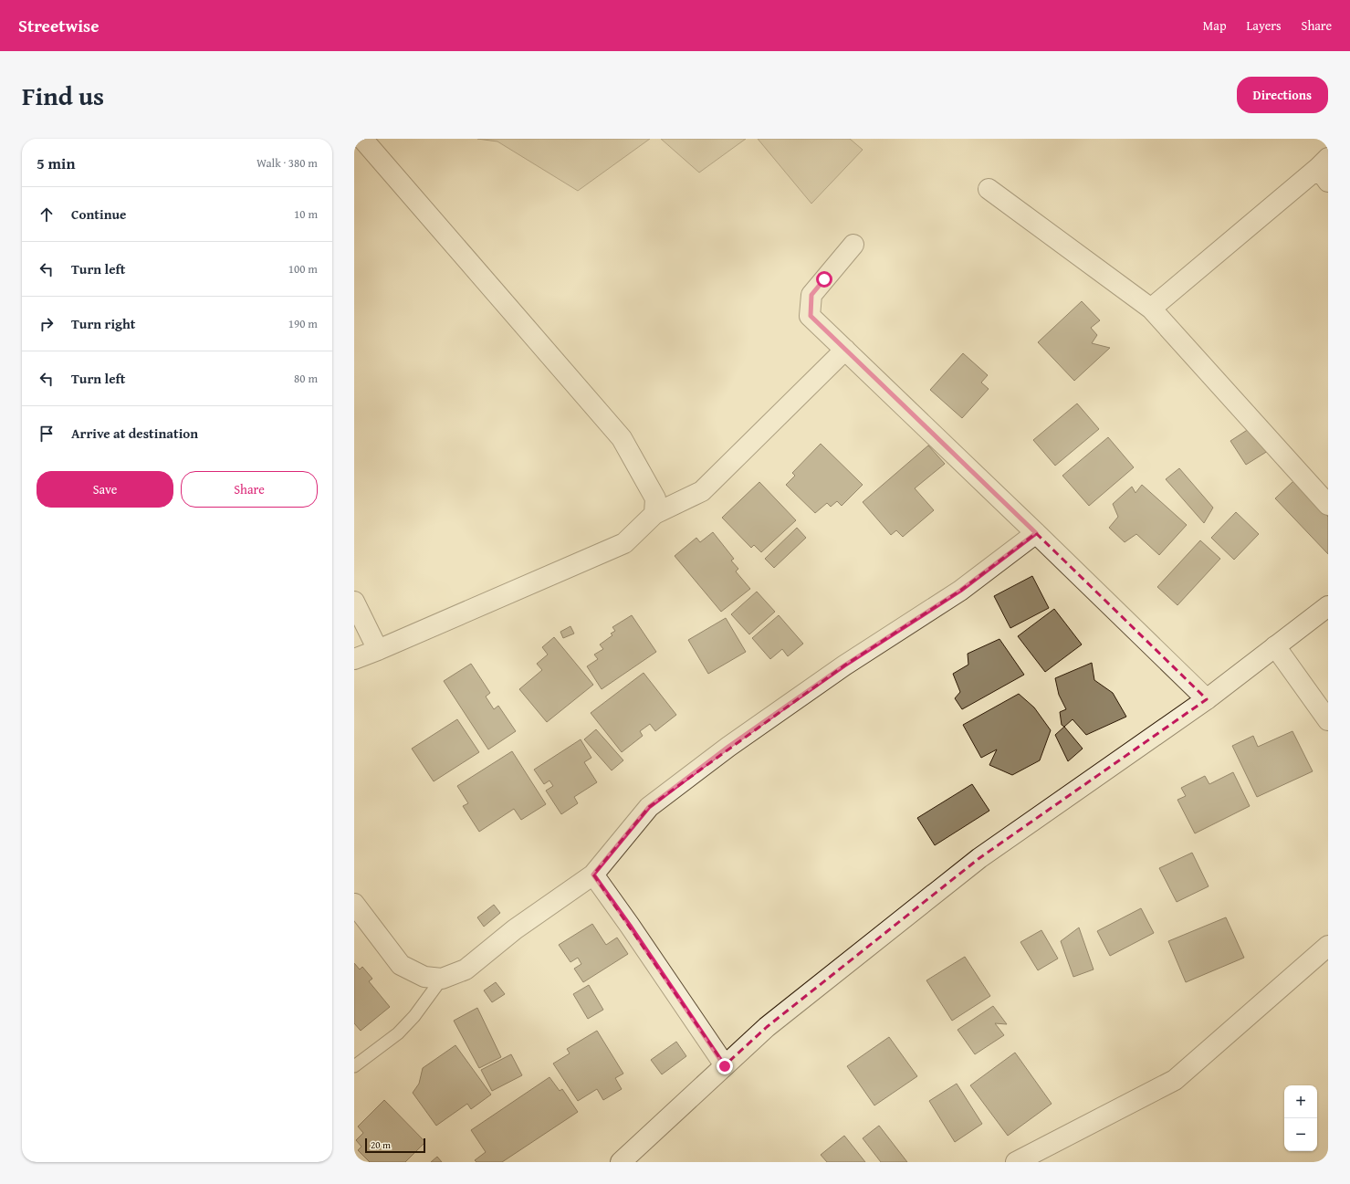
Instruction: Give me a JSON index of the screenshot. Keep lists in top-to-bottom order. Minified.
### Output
{"scale_bar":"20 m","page":{"header":"Streetwise","nav":["Map","Layers","Share"],"title":"Find us","buttons":["Directions",["Save","Share"]],"heading":["5 min","Walk · 380 m"],"list":[["Continue","10 m"],["Turn left","100 m"],["Turn right","190 m"],["Turn left","80 m"],"Arrive at destination"],"map_buttons":["+","−"],"scale":"20 m"}}
